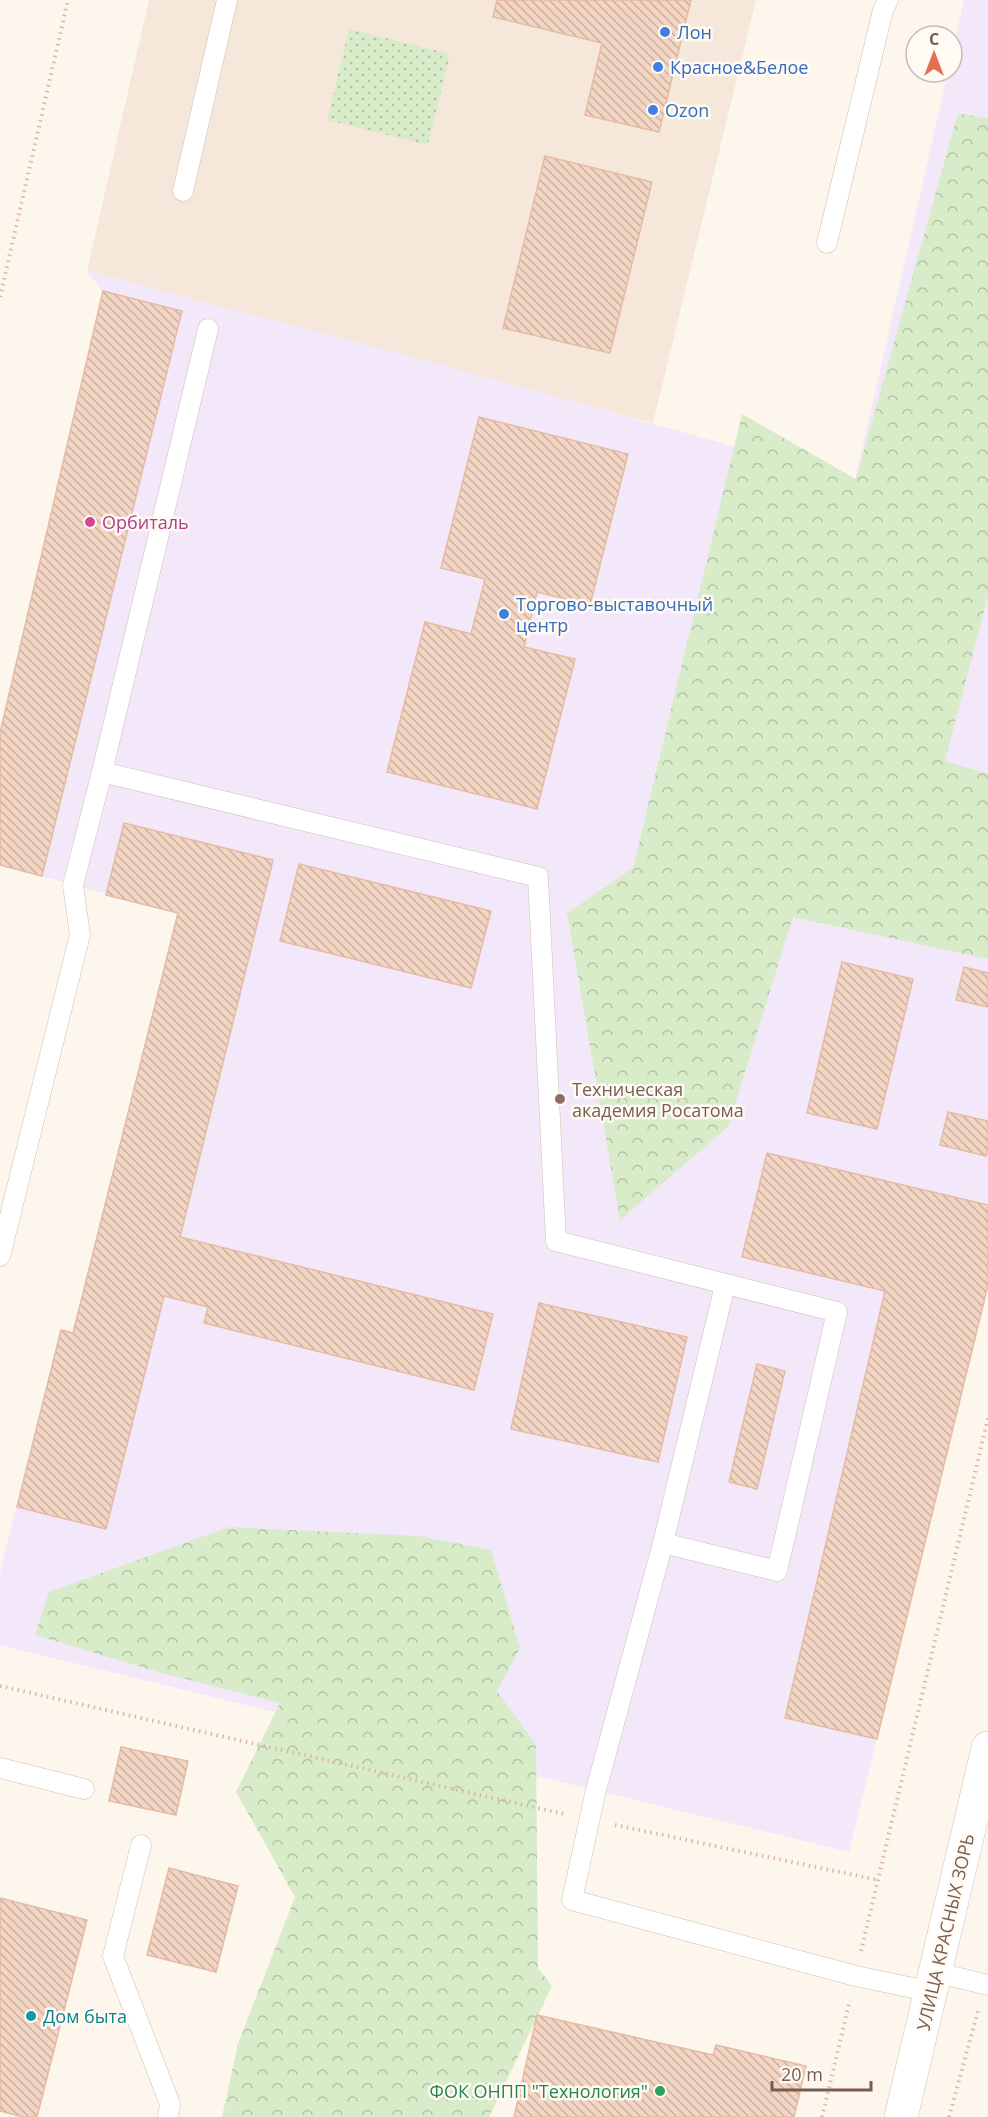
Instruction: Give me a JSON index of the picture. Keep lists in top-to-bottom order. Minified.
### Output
{"streets":{"street":["УЛИЦА КРАСНЫХ ЗОРЬ"]},"places":["Лон","Красное&Белое","Ozon","Орбиталь","Торгово-выставочный центр","Техническая академия Росатома","Дом быта","ФОК ОНПП \"Технология\""],"scale_bar":"20 m","north":"top"}
